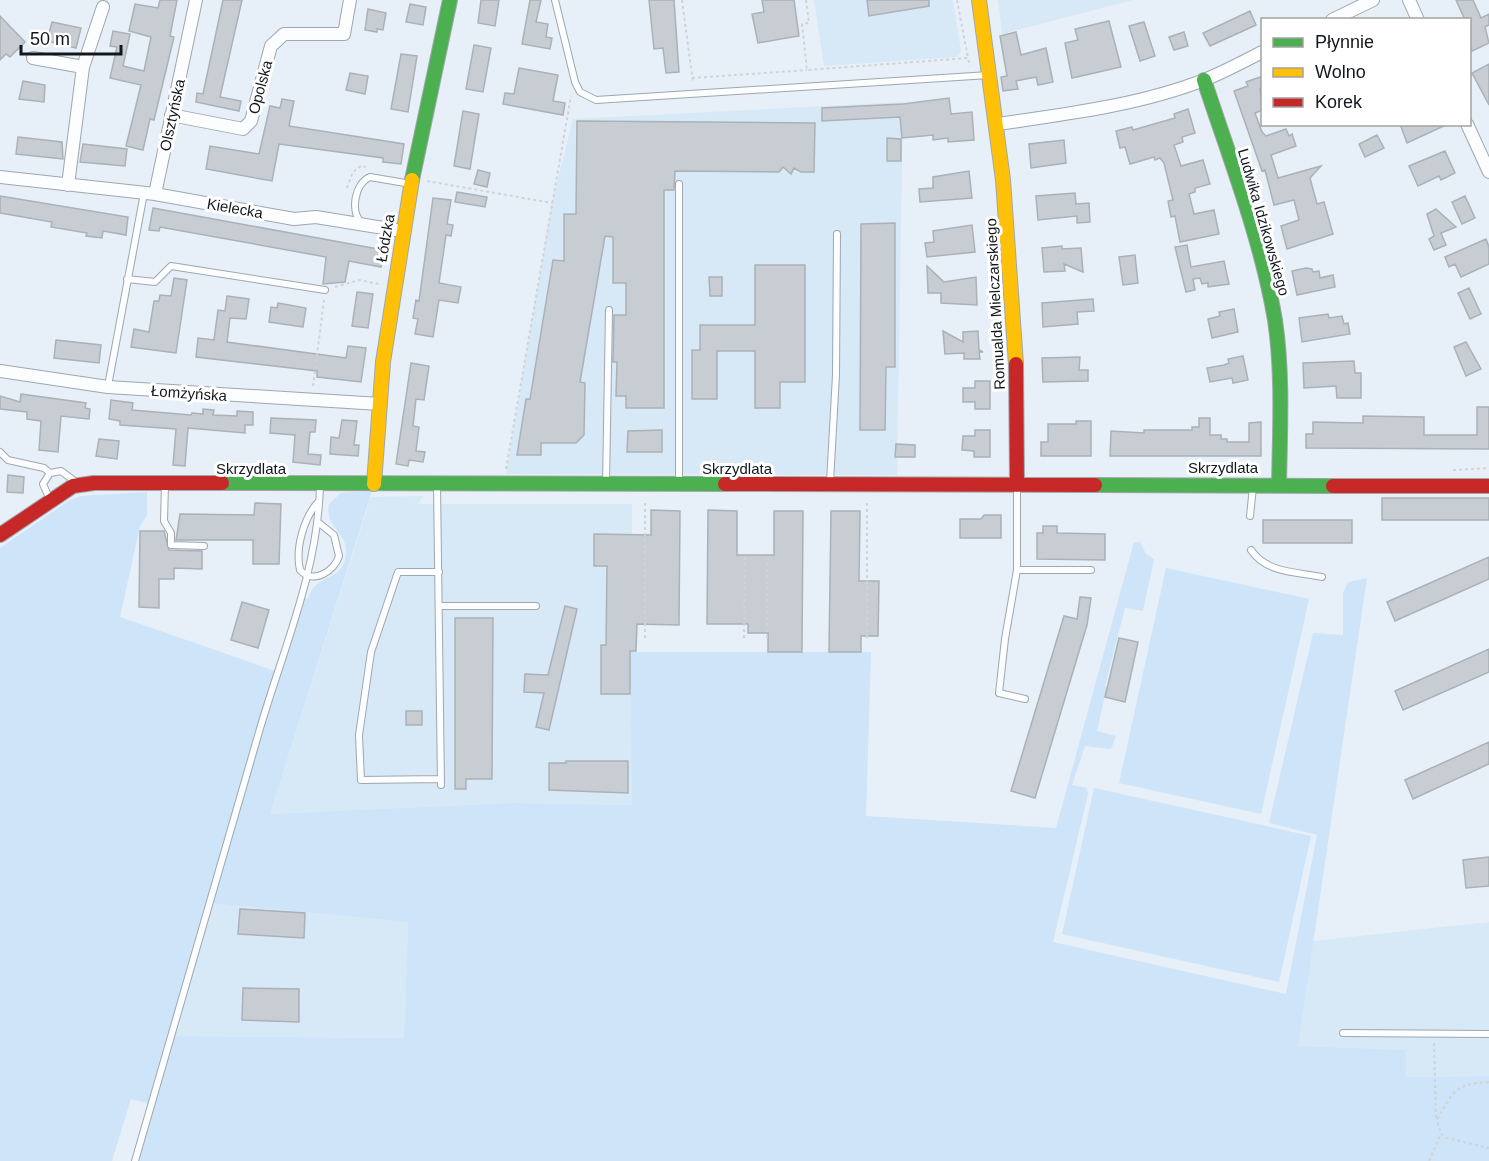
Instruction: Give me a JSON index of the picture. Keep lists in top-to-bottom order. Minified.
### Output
{"streets":{"street":["Opolska","Olsztyńska","Kielecka","Ludwika Idzikowskiego","Łódzka","Romualda Mielczarskiego","Łomżyńska","Skrzydlata"]},"crossings":[["Opolska","Olsztyńska"],["Olsztyńska","Kielecka"],["Kielecka","Łódzka"],["Ludwika Idzikowskiego","Skrzydlata"],["Łódzka","Łomżyńska"],["Łódzka","Skrzydlata"],["Romualda Mielczarskiego","Skrzydlata"]],"legend":["Płynnie","Wolno","Korek"],"scale_bar":"50 m"}
